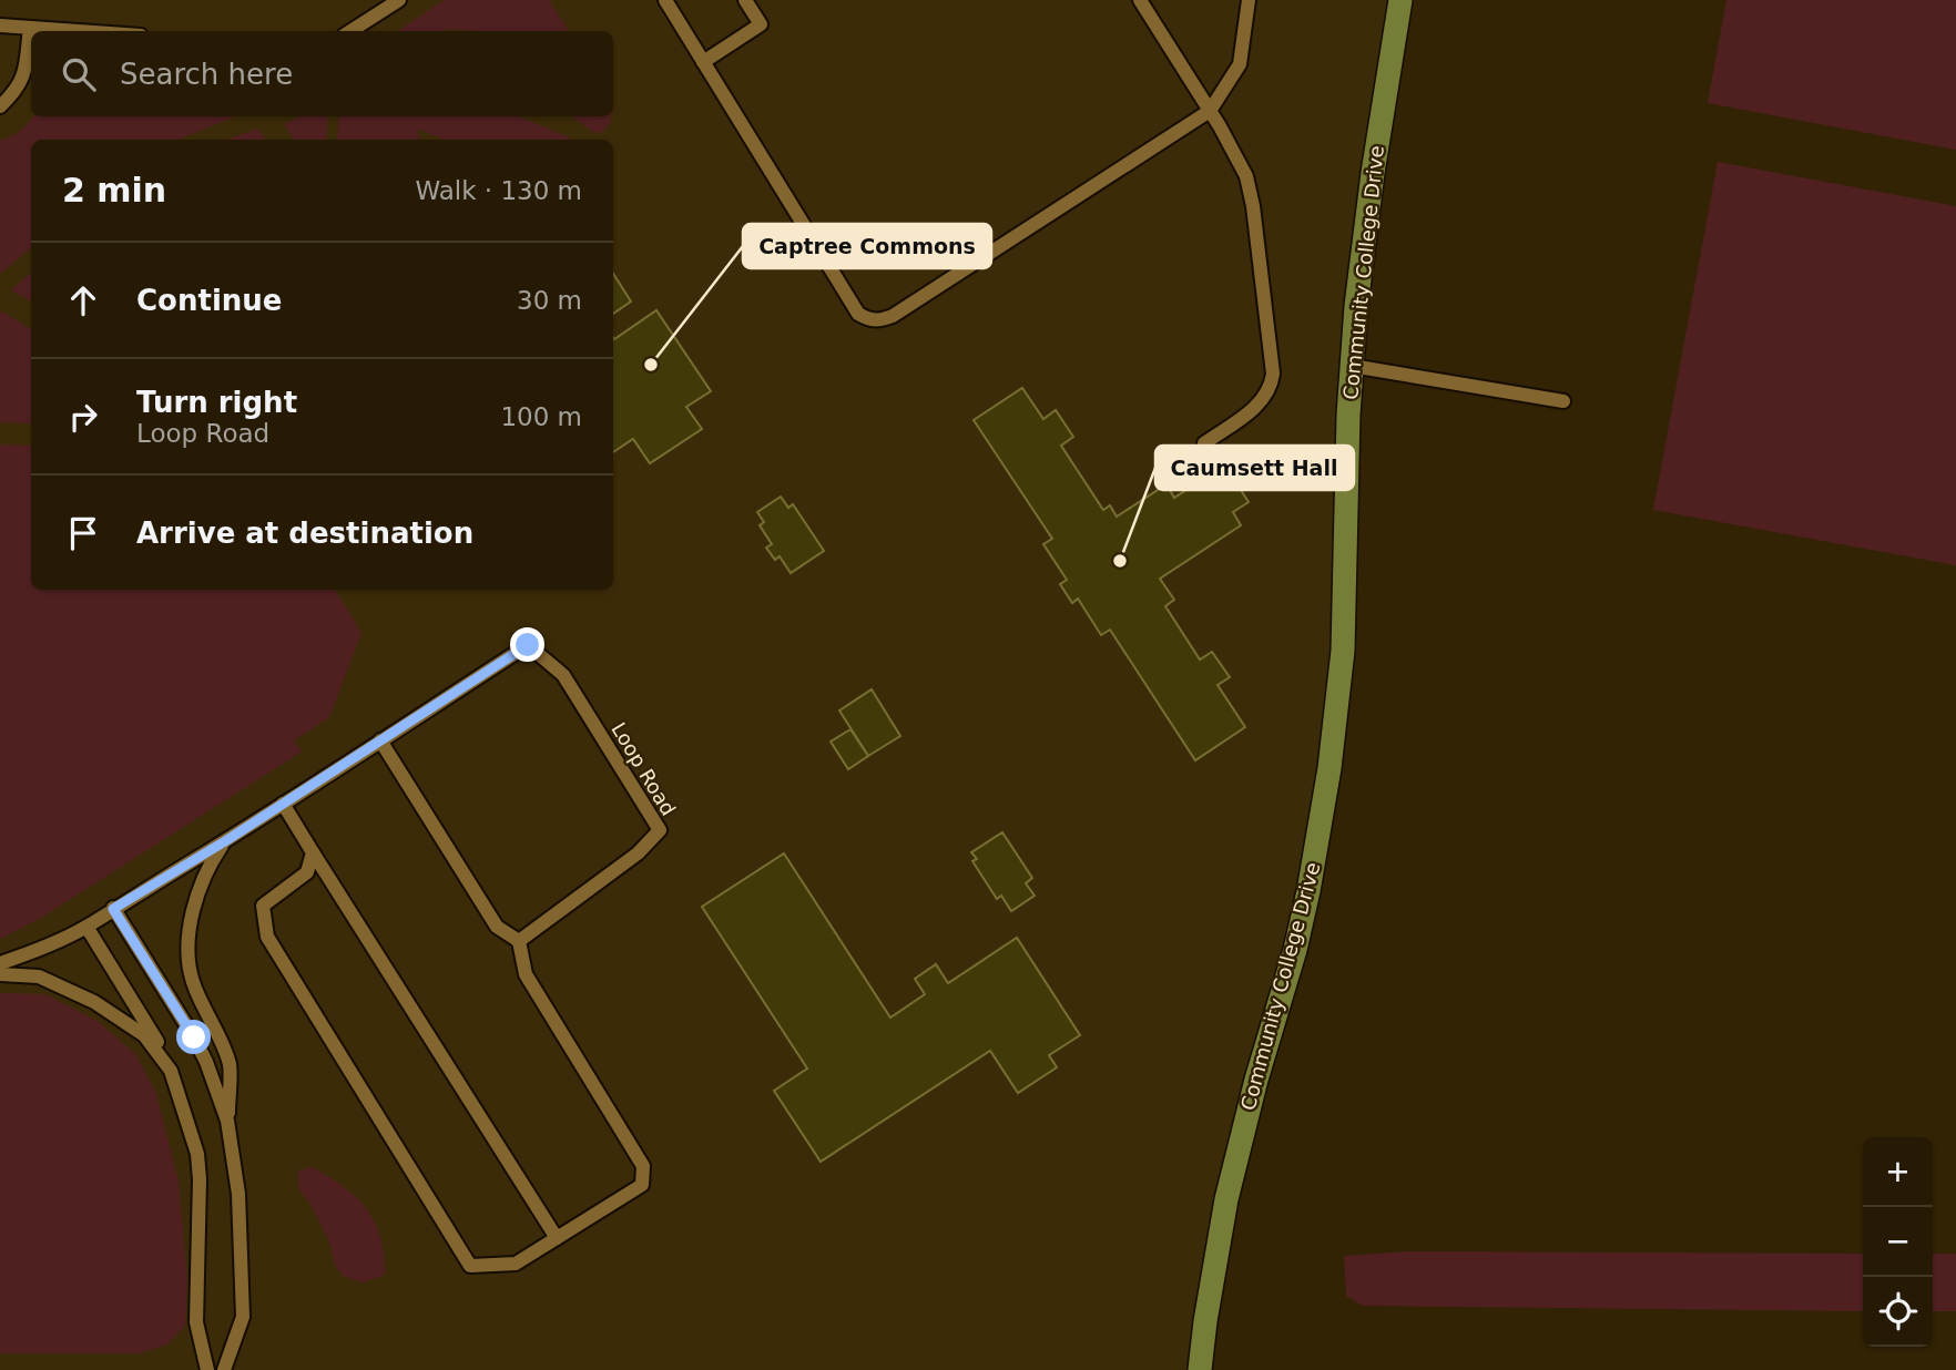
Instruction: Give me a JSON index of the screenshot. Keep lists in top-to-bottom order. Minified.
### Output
{"streets":{"main road":["Community College Drive"],"lane":["Loop Road"]},"places":["Captree Commons","Caumsett Hall"],"page":{"search":"Search here","heading":["2 min","Walk · 130 m"],"list":[["Continue","30 m"],["Turn right","Loop Road","100 m"],"Arrive at destination"],"map_buttons":["+","−"]}}
